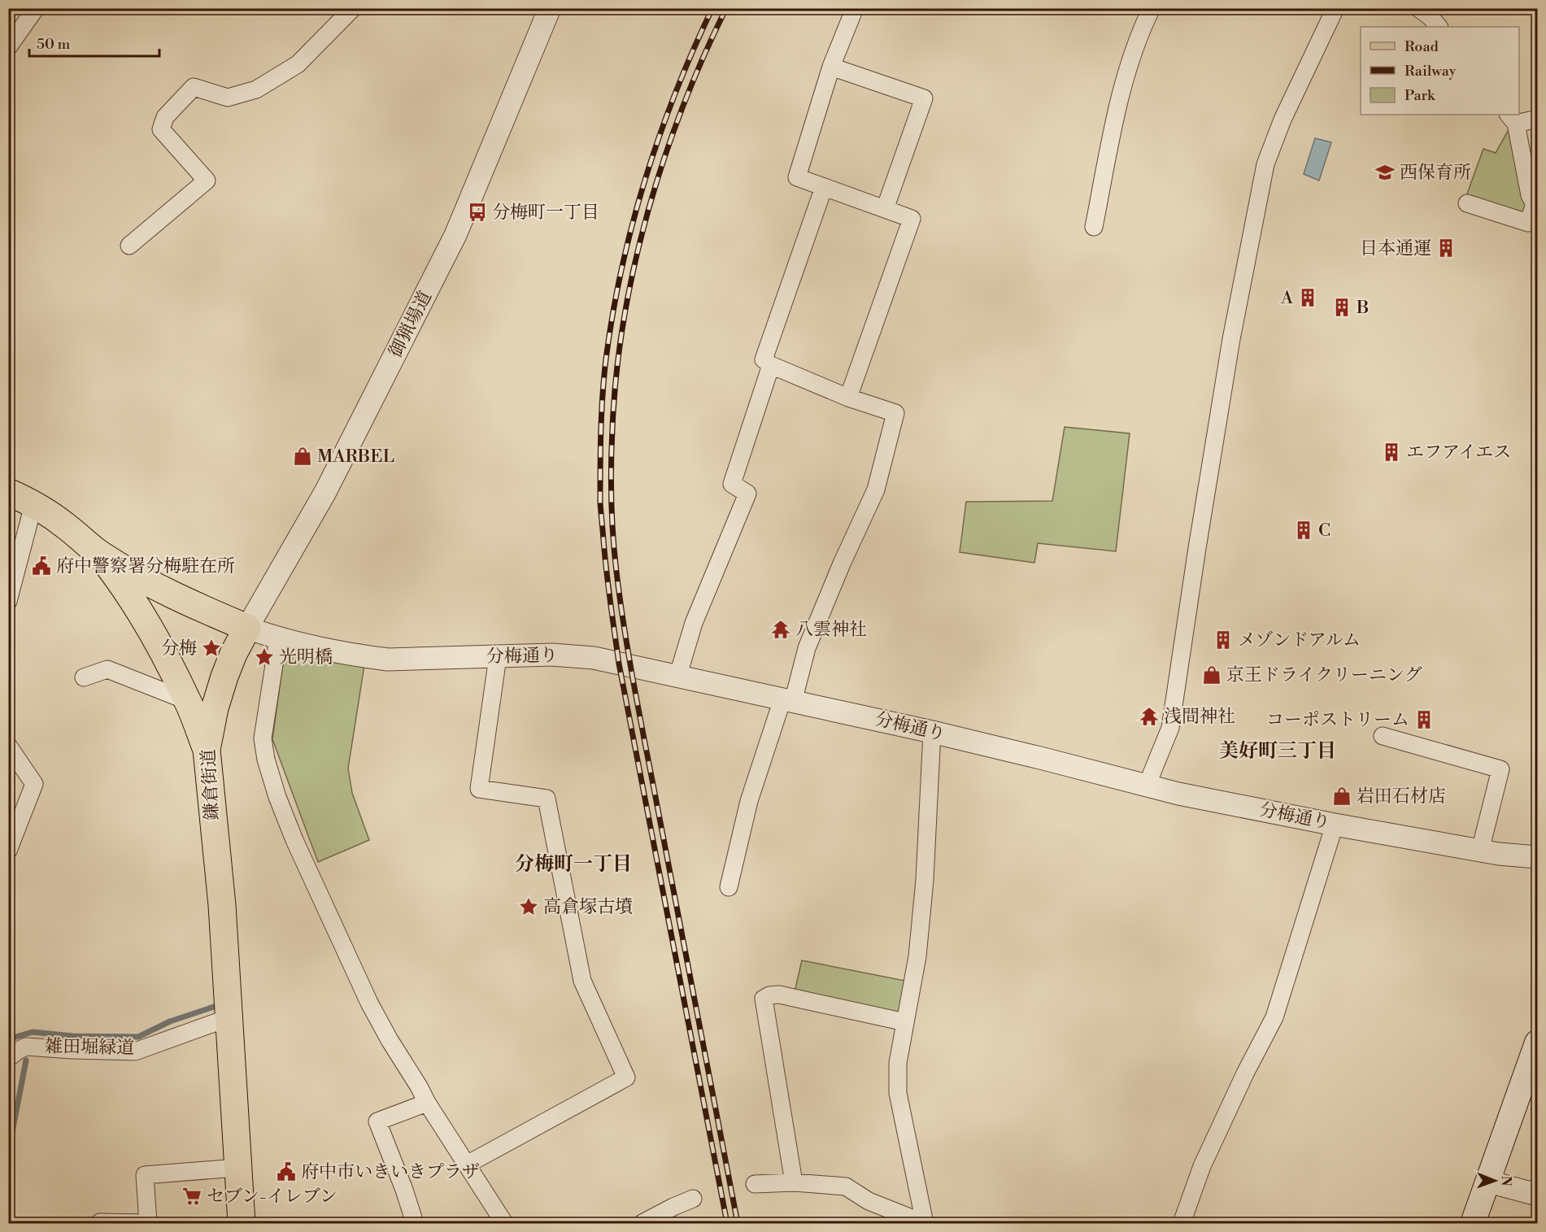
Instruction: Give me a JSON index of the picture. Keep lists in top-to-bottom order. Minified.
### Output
{"streets":{"main road":["鎌倉街道"],"street":["御猟場道","分梅通り","雑田堀緑道"]},"crossings":[["御猟場道","分梅通り"],["御猟場道","鎌倉街道"],["分梅通り","鎌倉街道"],["鎌倉街道","雑田堀緑道"]],"districts":["美好町三丁目","分梅町一丁目"],"places":{"school or university":["西保育所"],"bus stop":["分梅町一丁目"],"building":["日本通運","A","B","エフアイエス","C","メゾンドアルム","コーポストリーム"],"shop":["MARBEL","京王ドライクリーニング","岩田石材店"],"public building":["府中警察署分梅駐在所","府中市いきいきプラザ"],"temple":["八雲神社","浅間神社"],"place":["分梅","光明橋","高倉塚古墳"],"supermarket":["セブン-イレブン"]},"legend":["Road","Railway","Park"],"scale_bar":"50 m","north":"right"}
